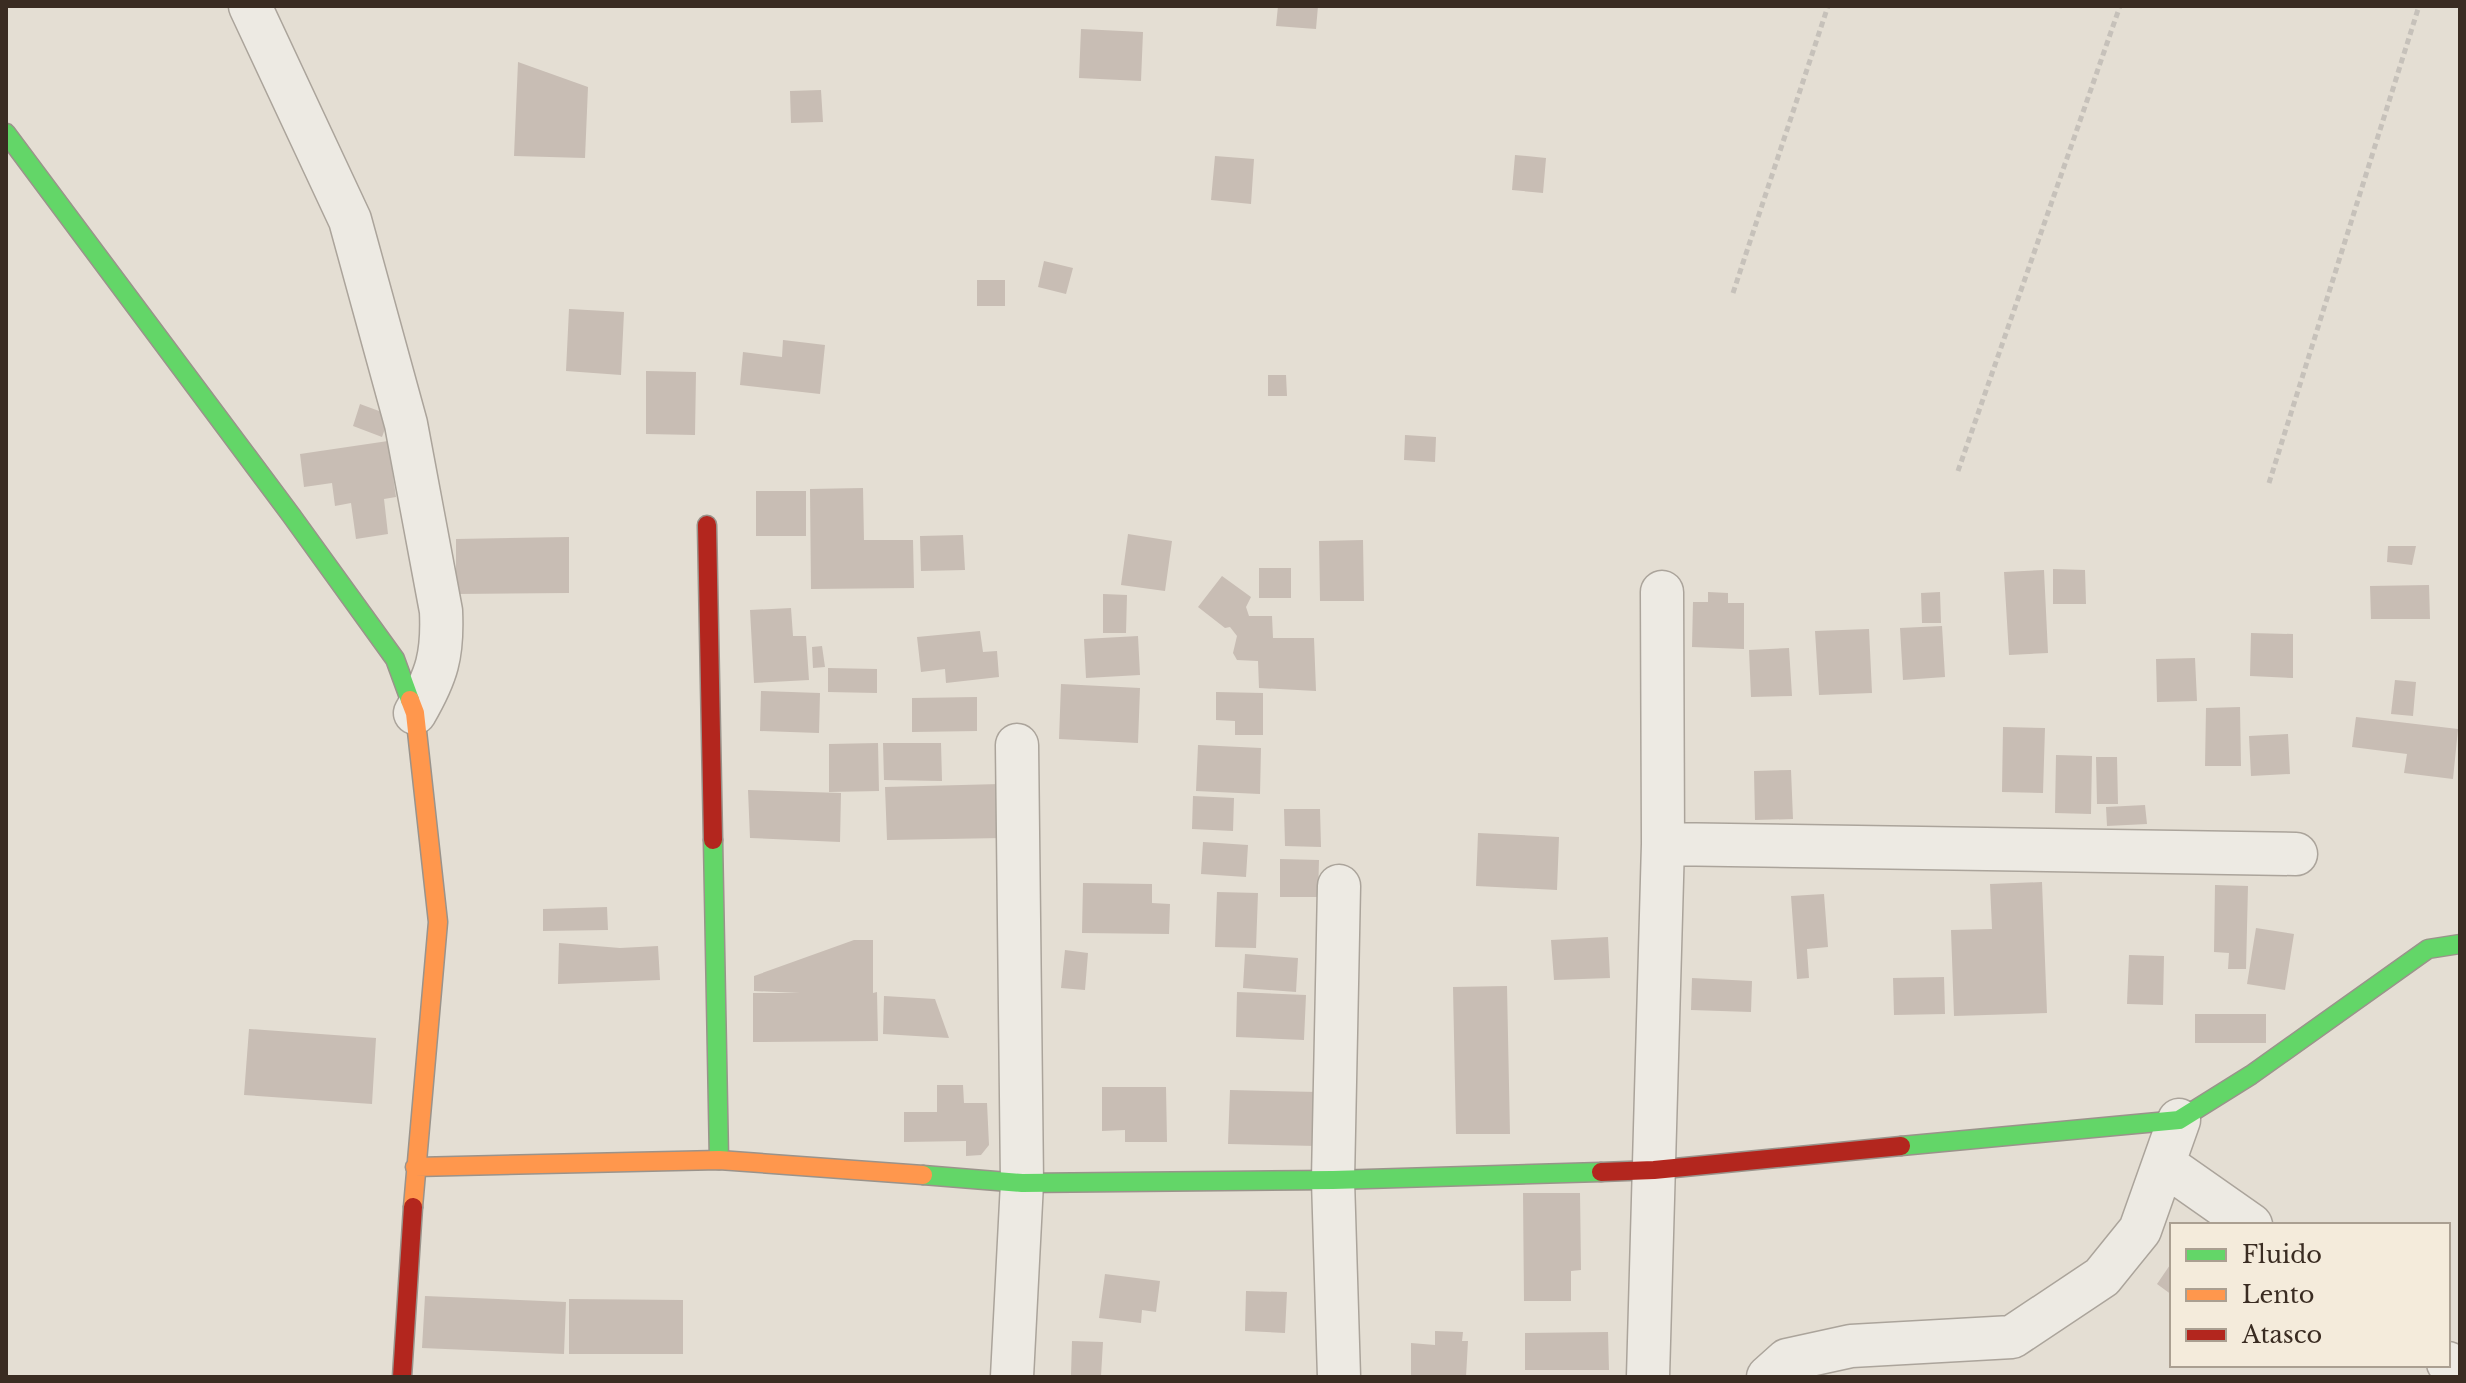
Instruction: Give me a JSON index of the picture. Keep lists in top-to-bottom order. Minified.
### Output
{"legend":["Fluido","Lento","Atasco"]}
